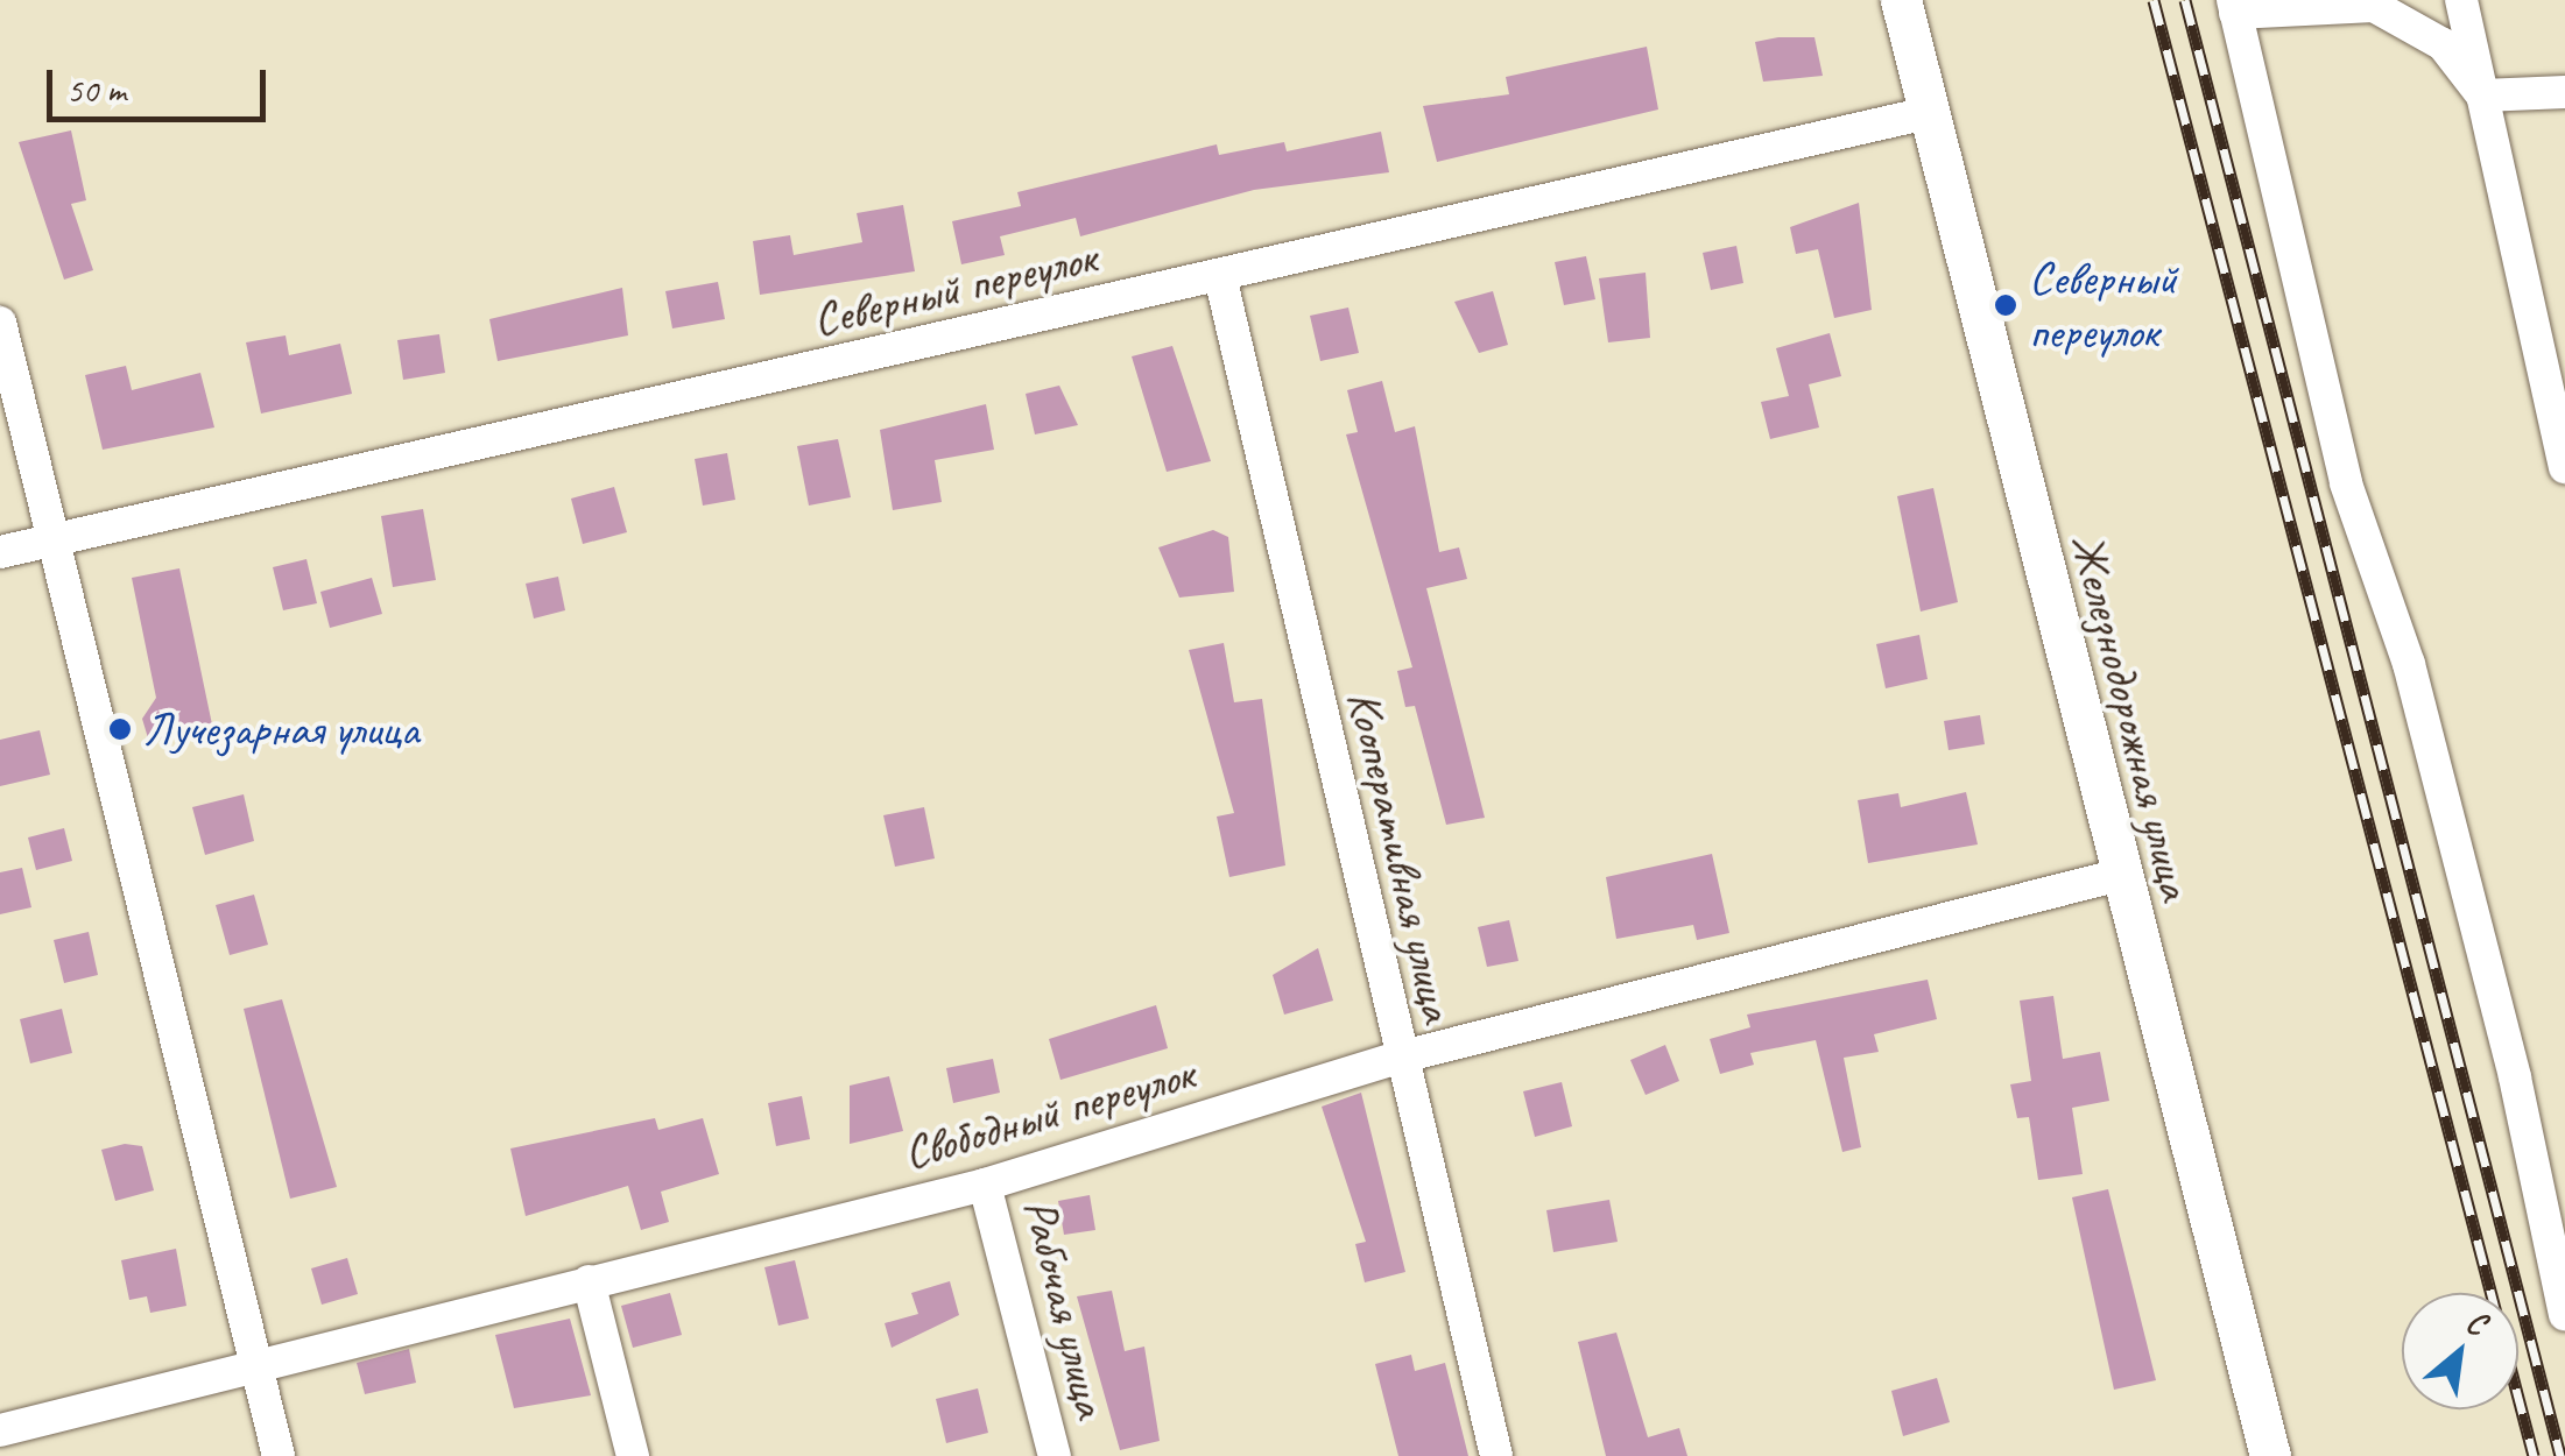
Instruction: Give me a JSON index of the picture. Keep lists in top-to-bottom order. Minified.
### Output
{"streets":{"main road":["Железнодорожная улица"],"street":["Северный переулок","Кооперативная улица","Свободный переулок","Рабочая улица"]},"crossings":[["Северный переулок","Железнодорожная улица"],["Северный переулок","Кооперативная улица"],["Железнодорожная улица","Свободный переулок"],["Кооперативная улица","Свободный переулок"],["Свободный переулок","Рабочая улица"]],"places":["Северный переулок","Лучезарная улица"],"scale_bar":"50 m","north":"top right"}
